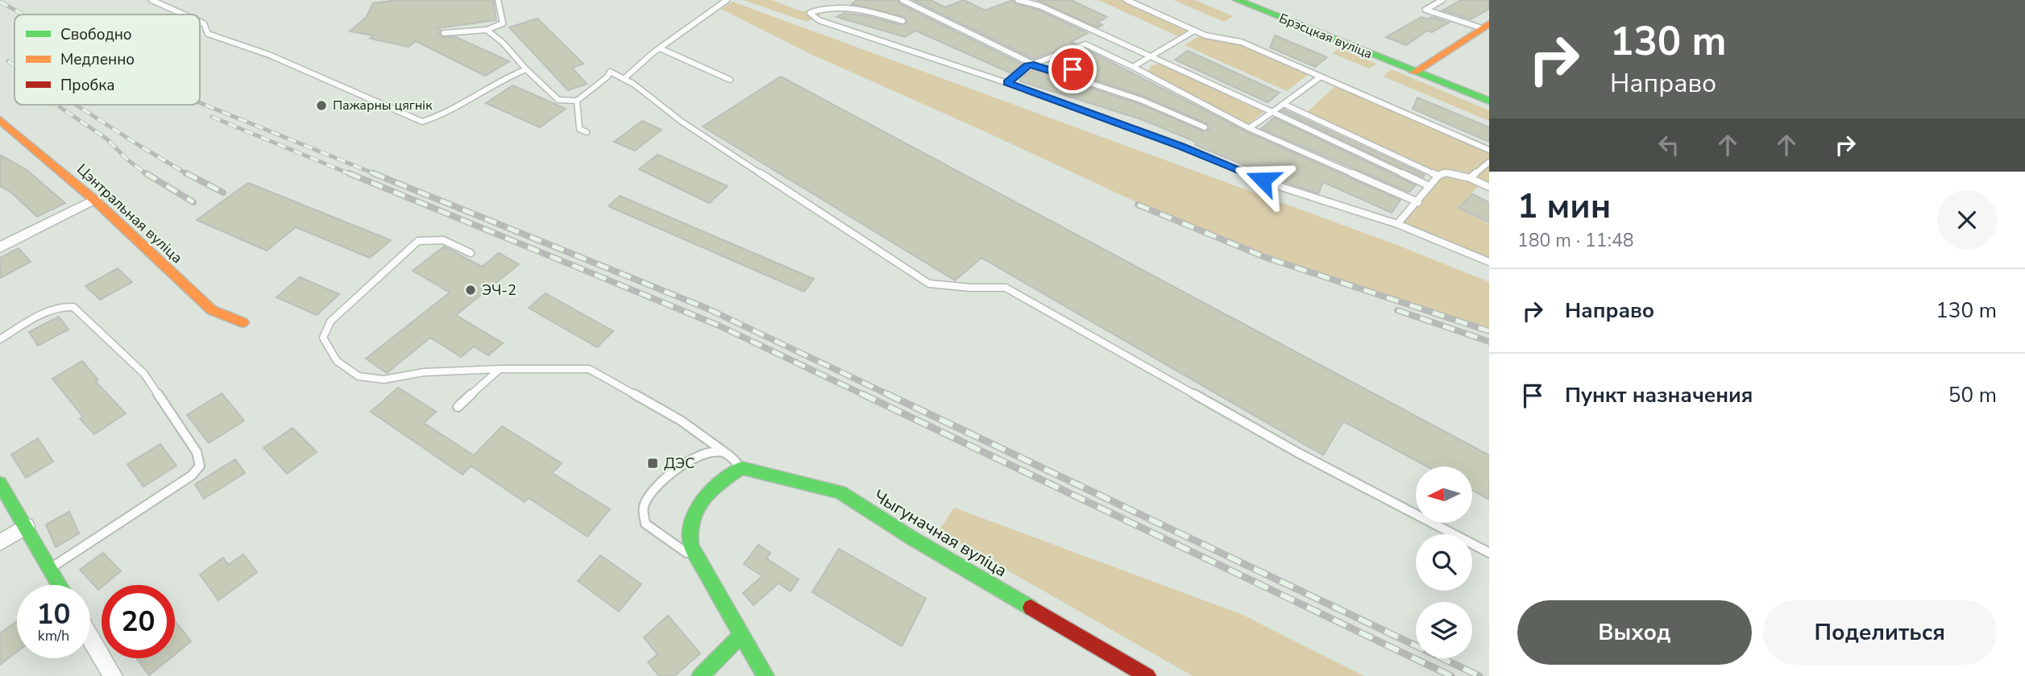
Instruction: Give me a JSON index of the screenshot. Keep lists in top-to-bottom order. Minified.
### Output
{"streets":{"street":["Брэсцкая вуліца","Цэнтральная вуліца","Чыгуначная вуліца"]},"places":{"other":["Пажарны цягнік","ЭЧ-2"],"transit":["ДЭС"]},"legend":["Свободно","Медленно","Пробка"],"north":"left","page":{"turn":["130 m","Направо"],"heading":["1 мин","180 m · 11:48"],"list":[{"name":"Направо","value":"130 m"},{"name":"Пункт назначения","value":"50 m"}],"speed":"10 km/h","limit":"20","buttons":["Выход","Поделиться"]}}
